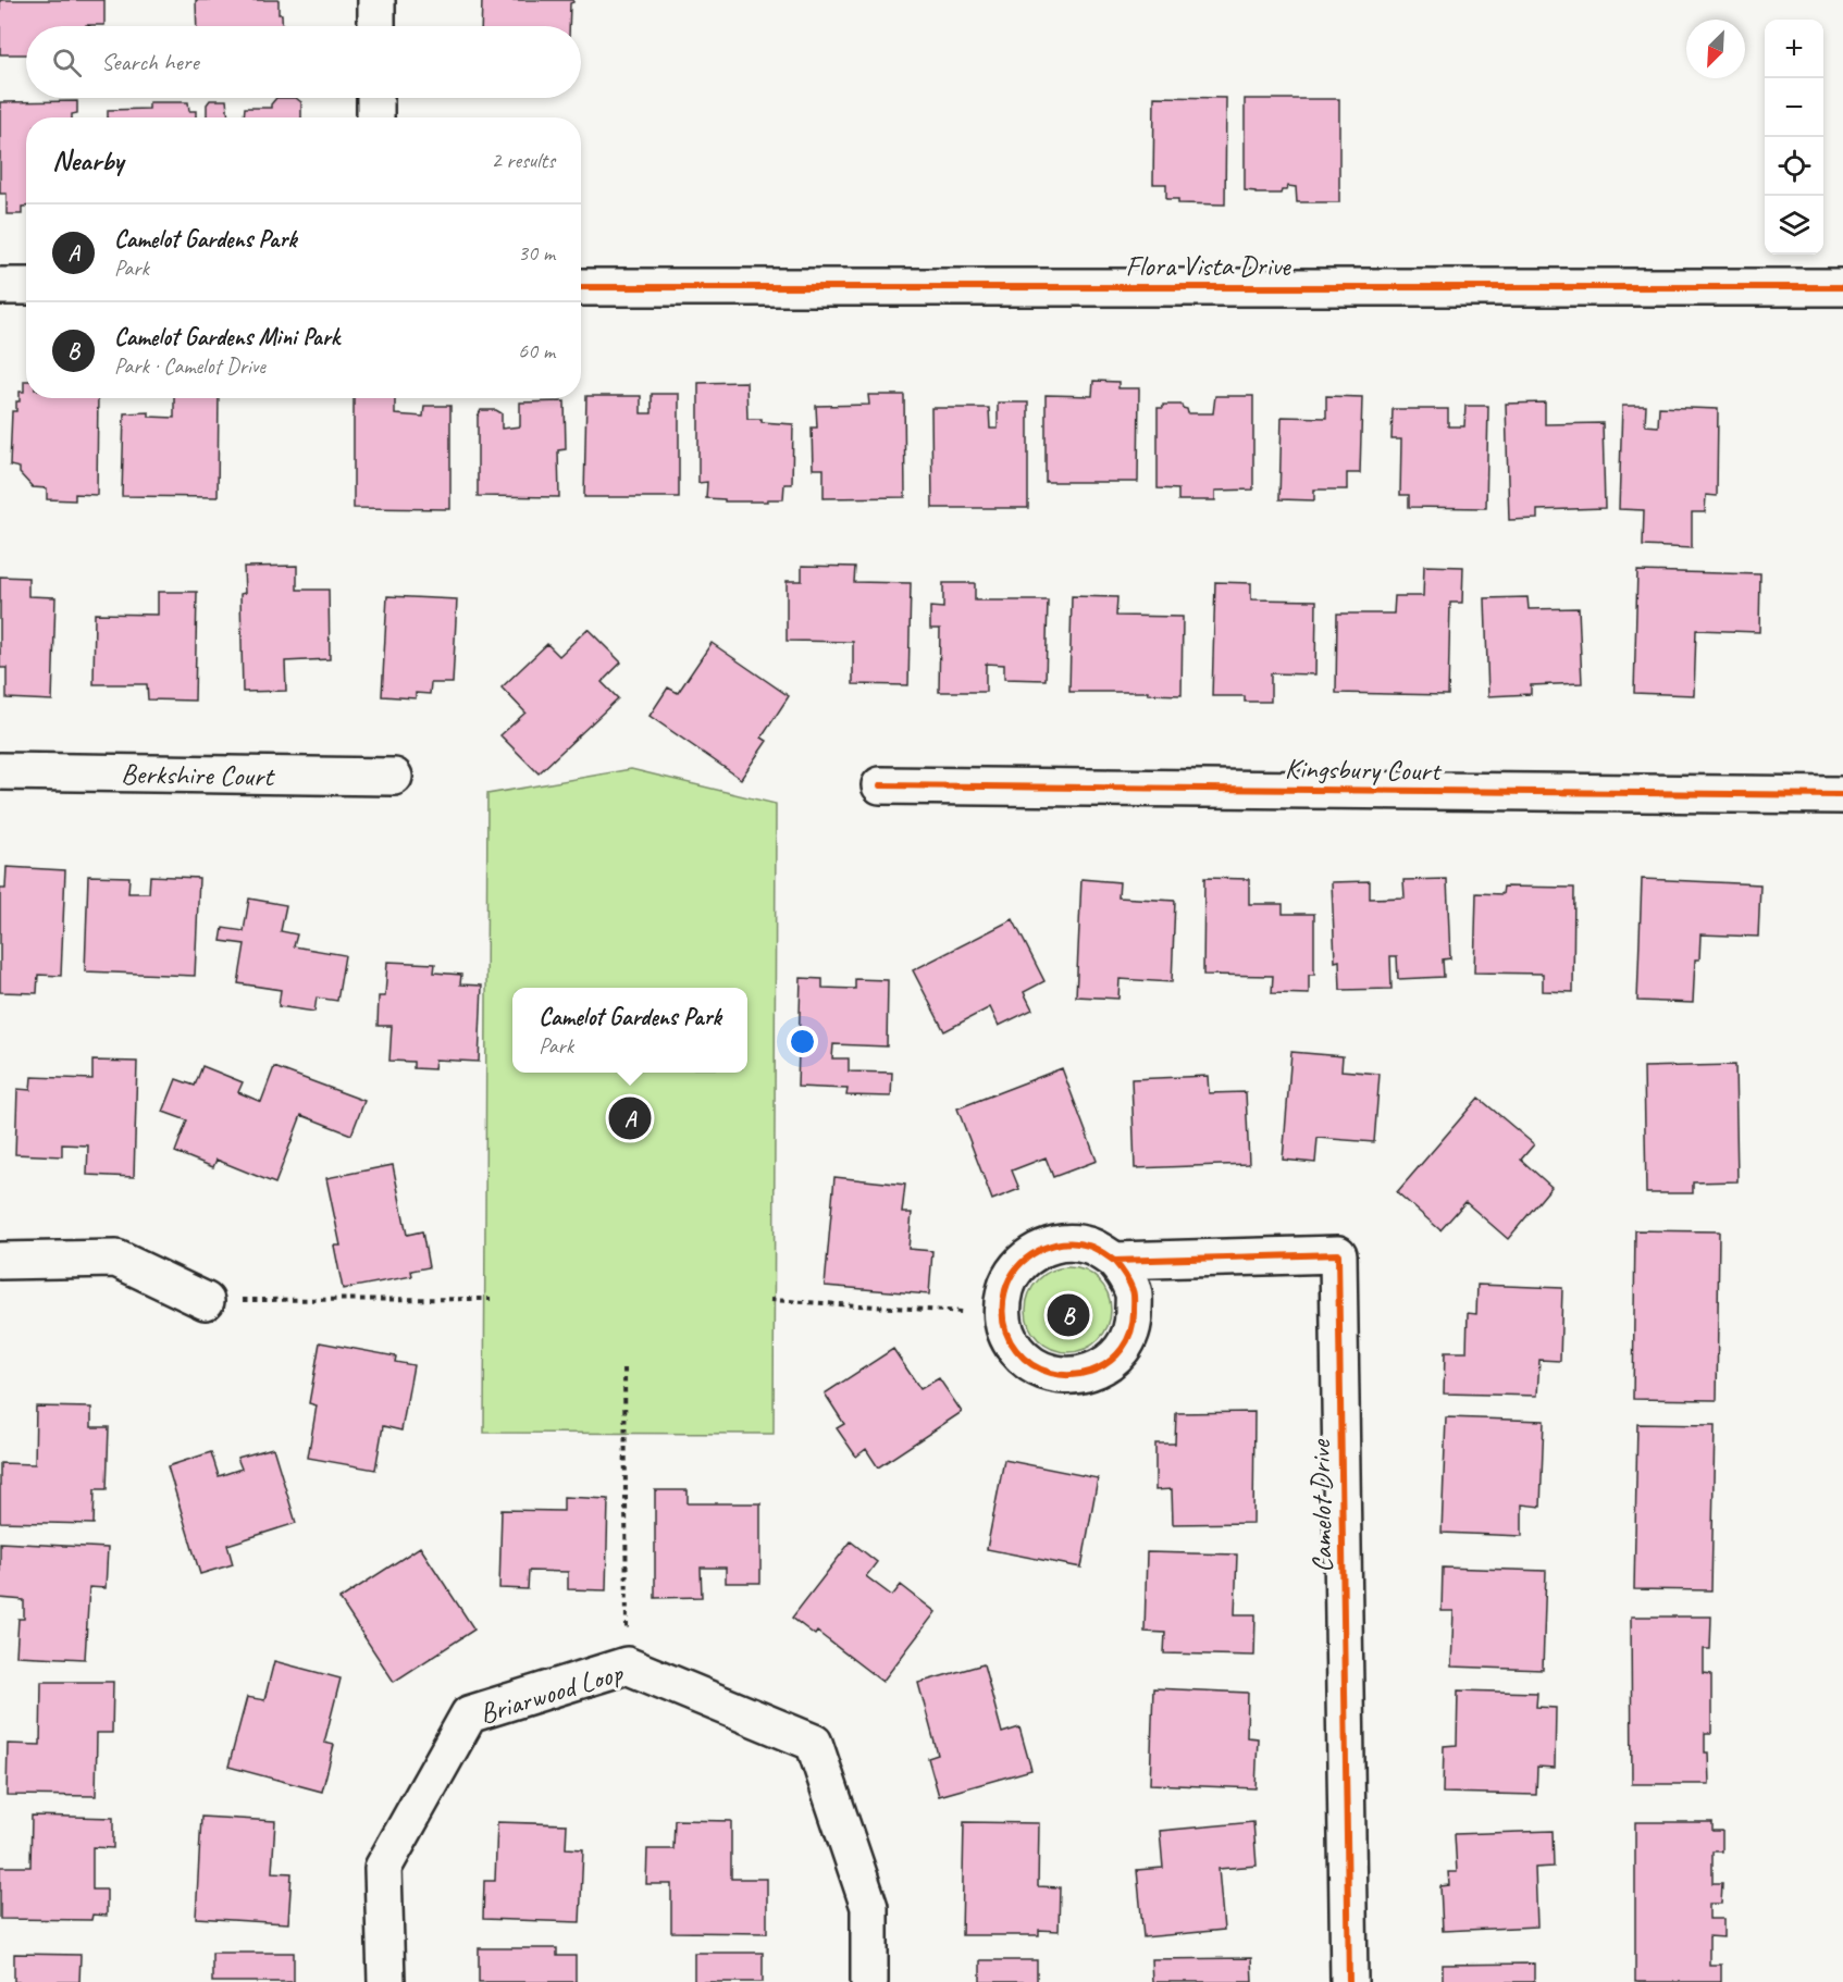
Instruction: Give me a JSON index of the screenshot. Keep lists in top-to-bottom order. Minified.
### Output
{"streets":{"street":["Flora Vista Drive","Kingsbury Court","Berkshire Court","Camelot Drive","Briarwood Loop"]},"north":"bottom left","page":{"map_buttons":["+","−"],"search":"Search here","heading":["Nearby","2 results"],"list":[{"mark":"A","name":"Camelot Gardens Park","note":"Park","value":"30 m"},{"mark":"B","name":"Camelot Gardens Mini Park","note":"Park · Camelot Drive","value":"60 m"}],"popup":["Camelot Gardens Park","Park"],"pins":["A","B"]}}
